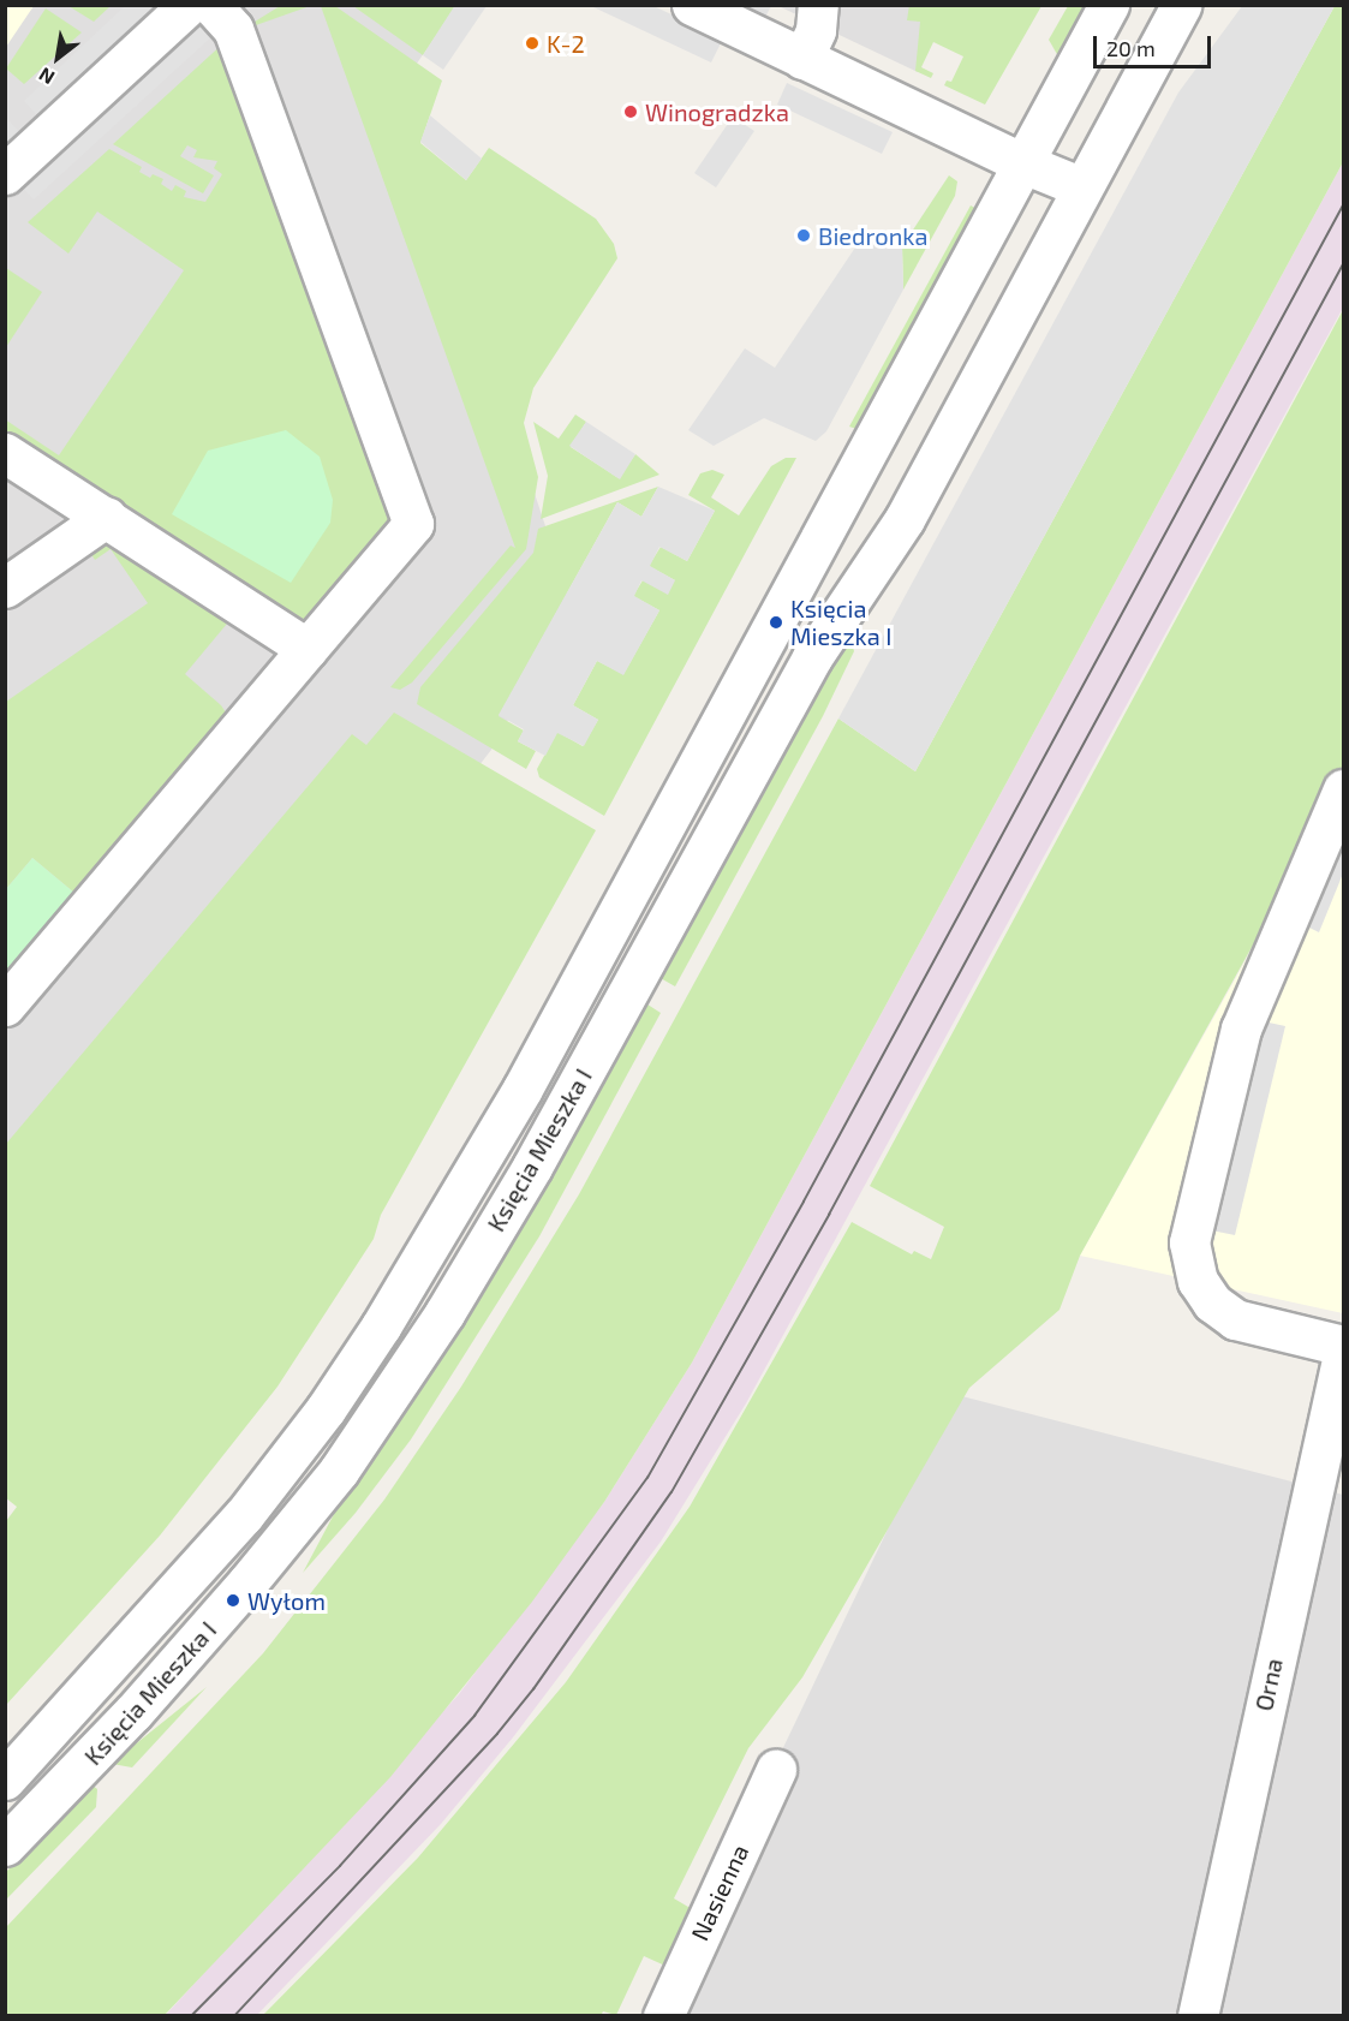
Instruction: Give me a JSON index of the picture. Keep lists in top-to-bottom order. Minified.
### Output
{"streets":{"street":["Księcia Mieszka I","Orna","Nasienna"]},"places":["K-2","Winogradzka","Biedronka","Księcia Mieszka I","Wyłom"],"scale_bar":"20 m","north":"bottom left"}
